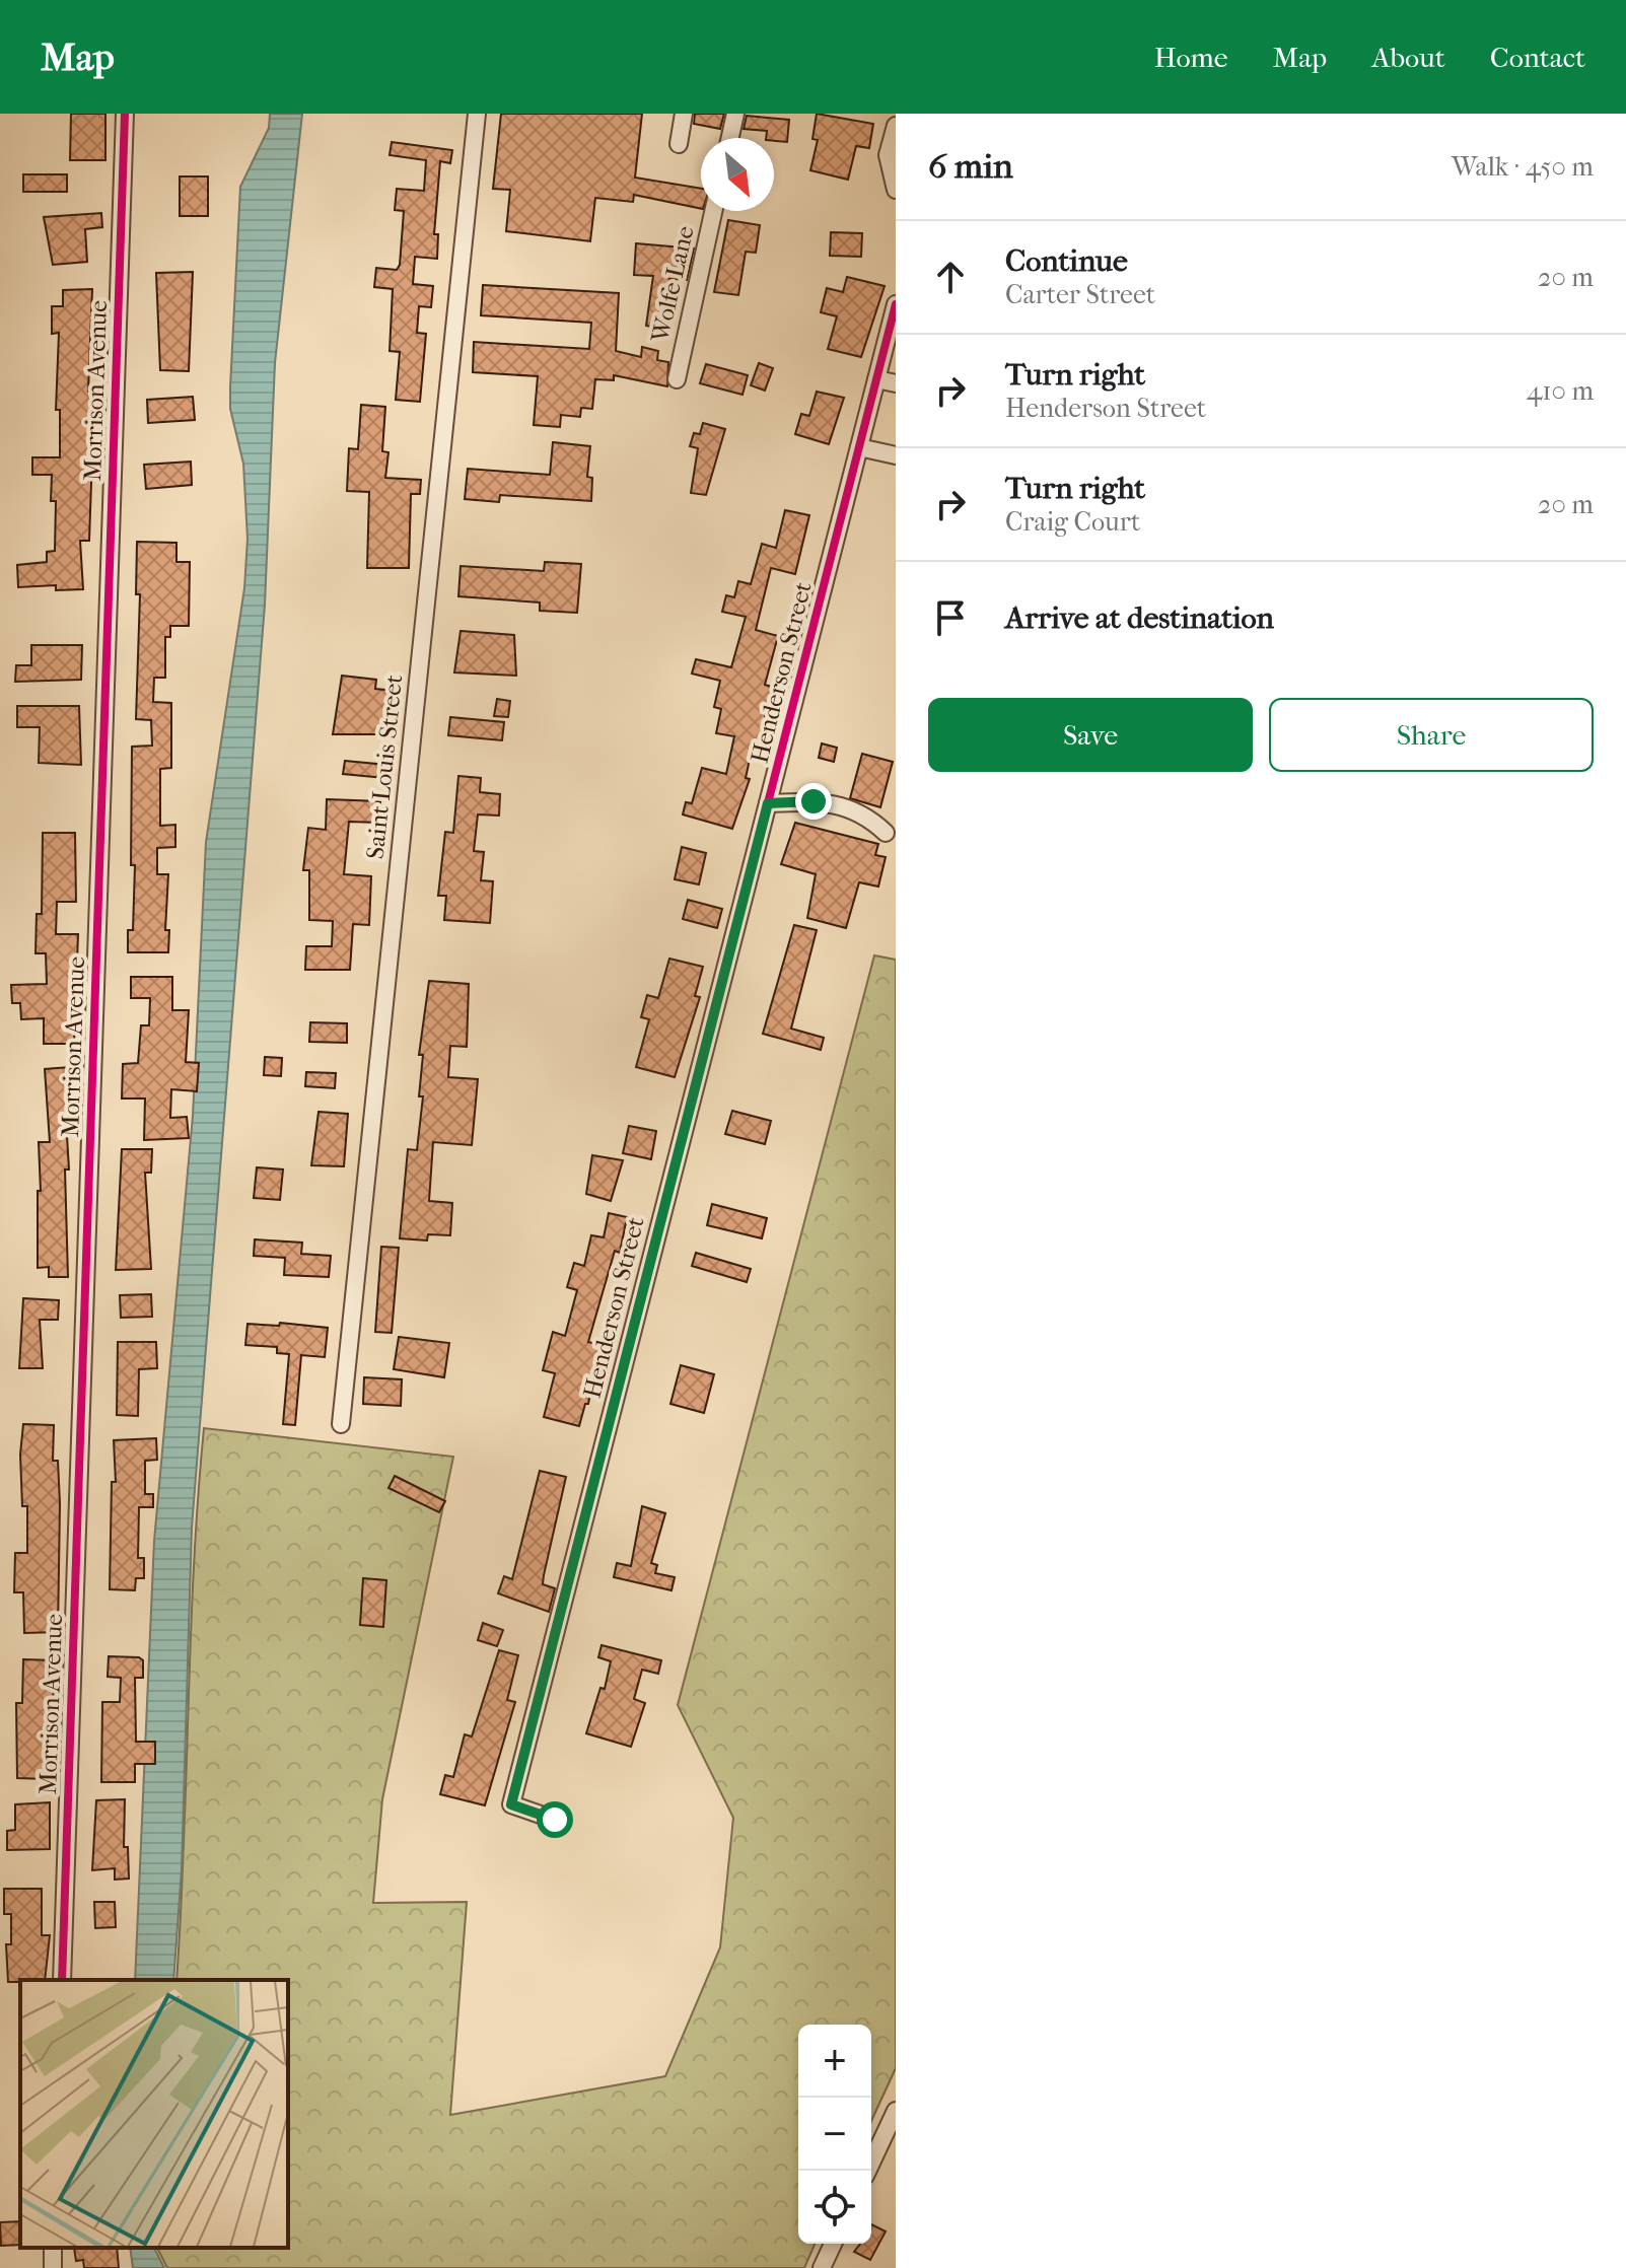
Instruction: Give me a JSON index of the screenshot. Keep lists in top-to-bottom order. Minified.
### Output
{"streets":{"street":["Wolfe Lane","Morrison Avenue","Henderson Street","Saint Louis Street"]},"north":"bottom right","page":{"header":"Map","nav":["Home","Map","About","Contact"],"heading":["6 min","Walk · 450 m"],"list":[["Continue","Carter Street","20 m"],["Turn right","Henderson Street","410 m"],["Turn right","Craig Court","20 m"],"Arrive at destination"],"buttons":["Save","Share"],"map_buttons":["+","−"]}}
